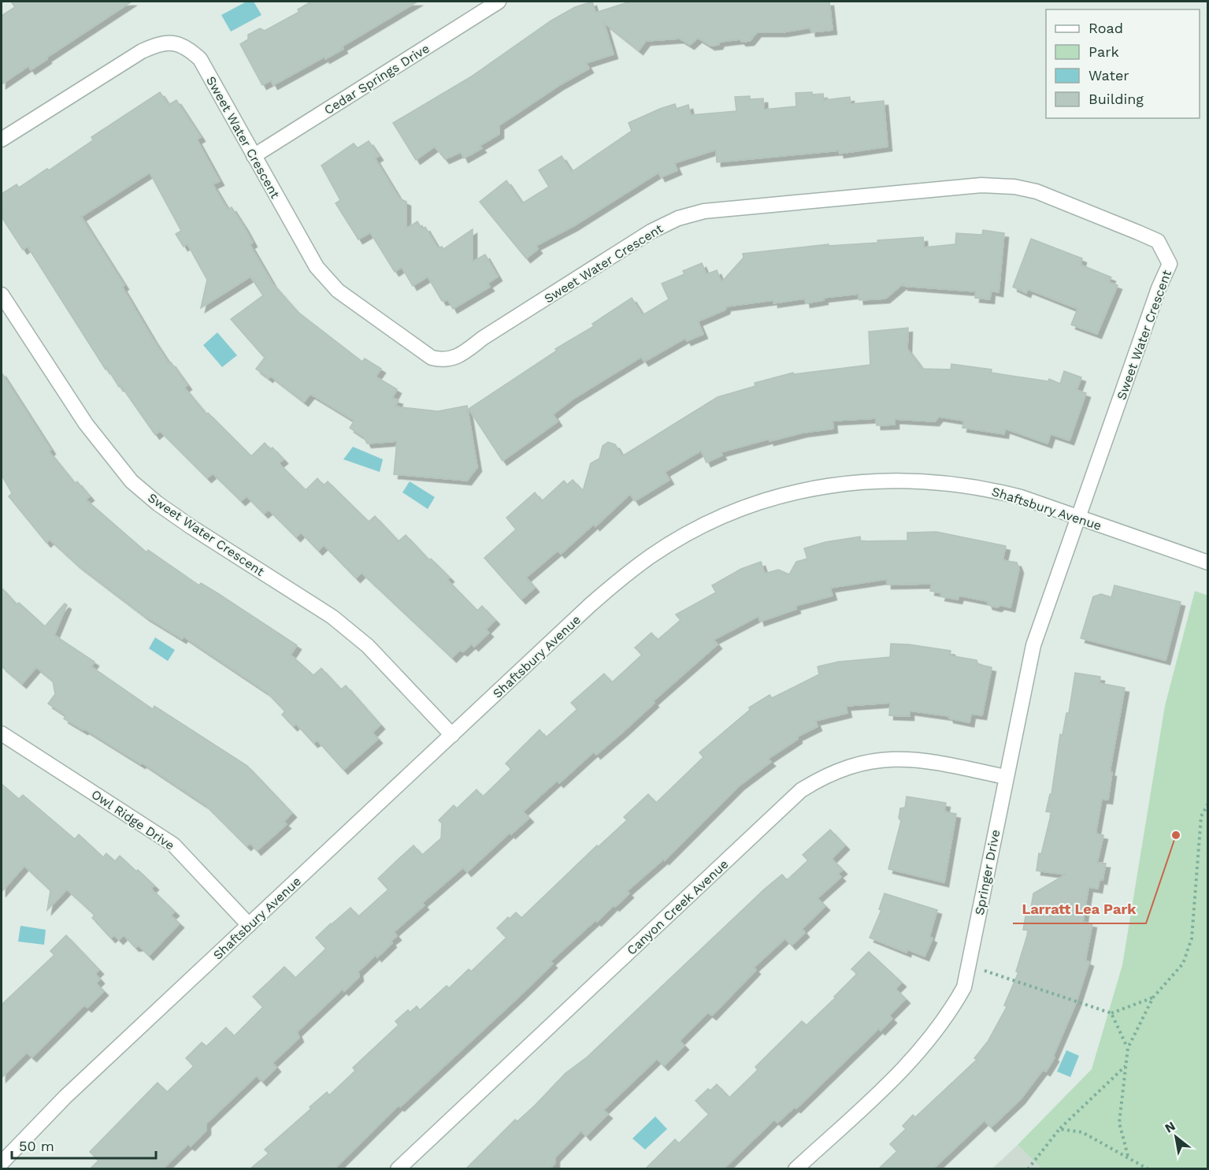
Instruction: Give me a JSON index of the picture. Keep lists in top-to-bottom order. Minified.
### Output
{"streets":{"street":["Cedar Springs Drive","Sweet Water Crescent","Shaftsbury Avenue","Owl Ridge Drive","Springer Drive","Canyon Creek Avenue"]},"crossings":[["Cedar Springs Drive","Sweet Water Crescent"],["Sweet Water Crescent","Shaftsbury Avenue"],["Sweet Water Crescent","Springer Drive"],["Shaftsbury Avenue","Owl Ridge Drive"],["Shaftsbury Avenue","Springer Drive"],["Springer Drive","Canyon Creek Avenue"]],"places":["Larratt Lea Park"],"legend":["Road","Park","Water","Building"],"scale_bar":"50 m","north":"top left"}
